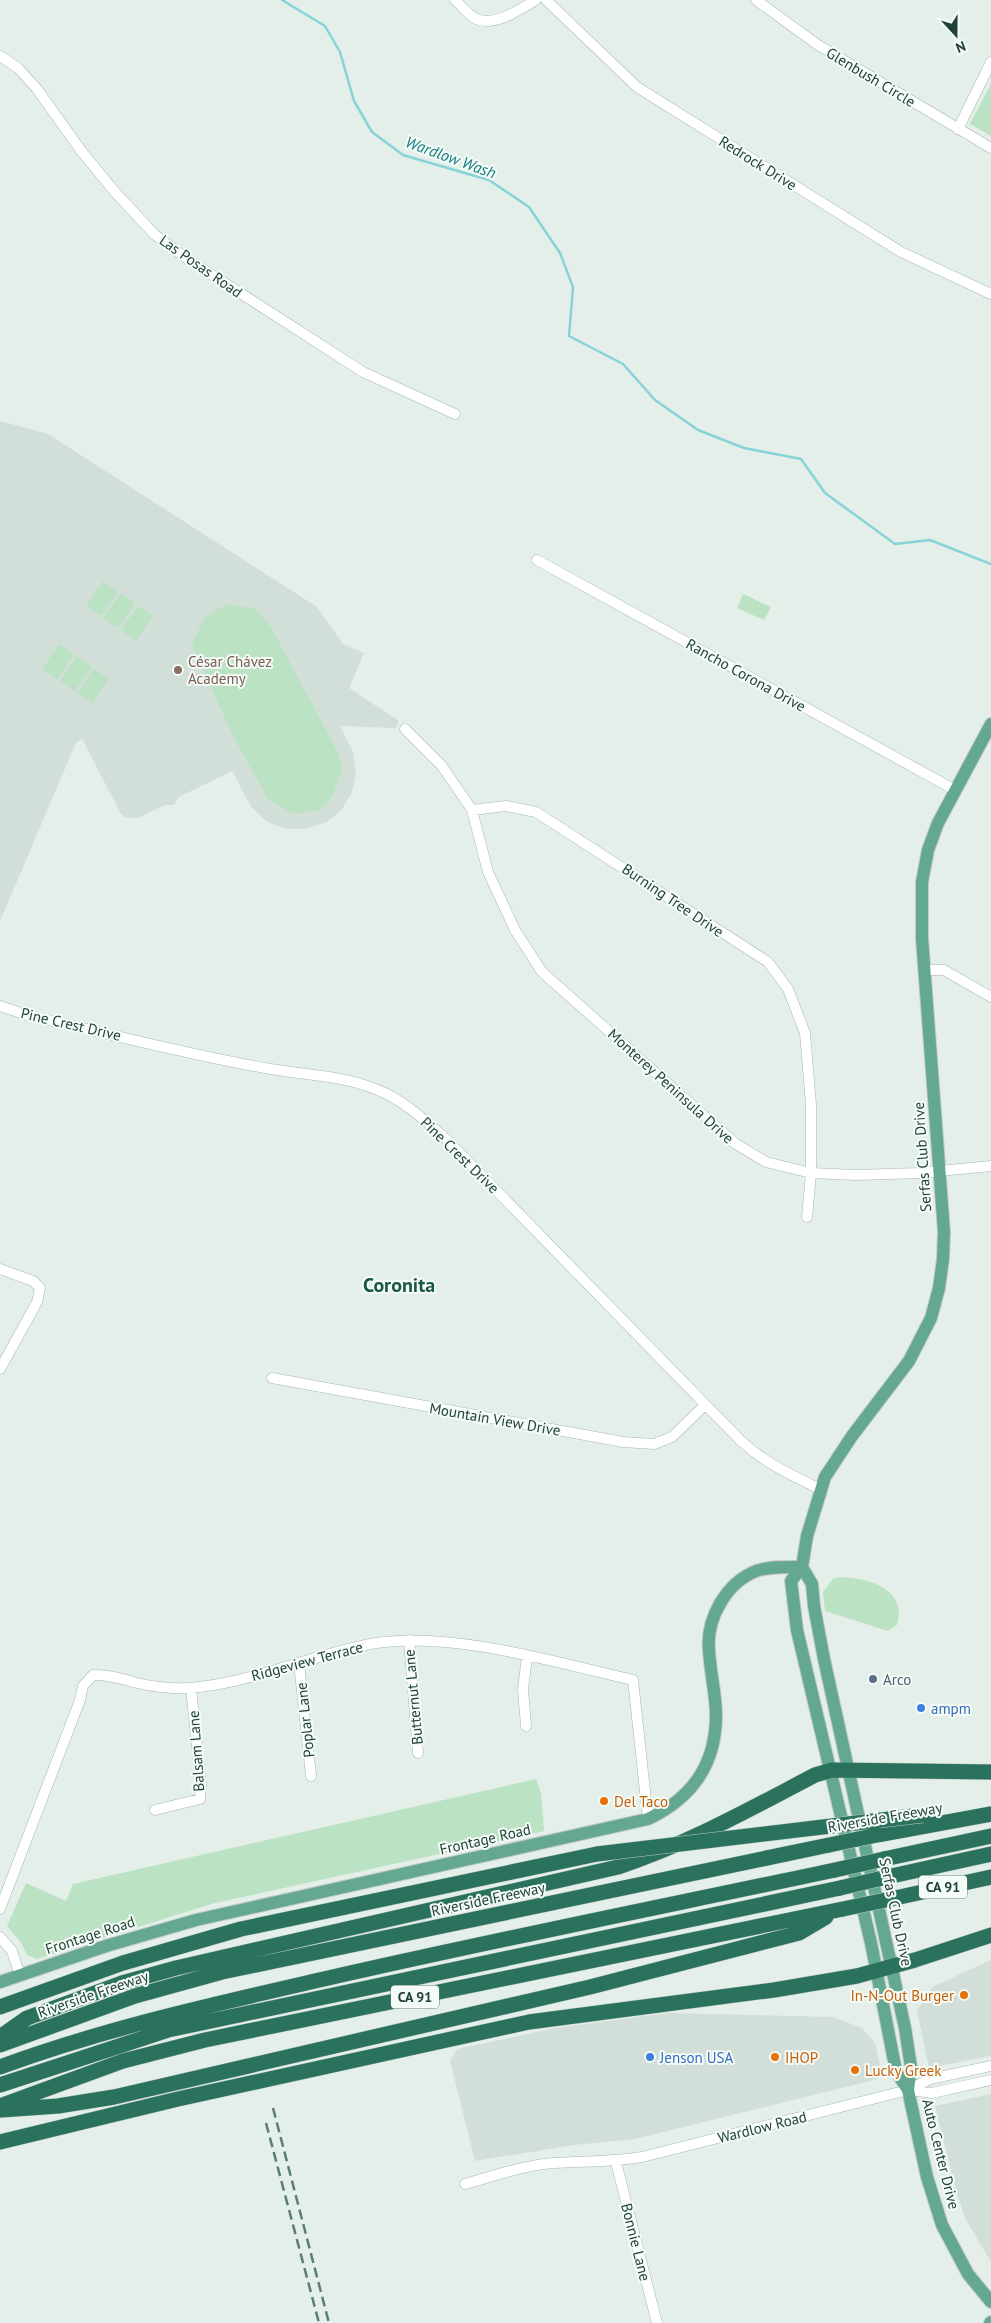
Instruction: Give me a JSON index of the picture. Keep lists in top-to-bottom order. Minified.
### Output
{"streets":{"highway":["Riverside Freeway","CA 91"],"main road":["Serfas Club Drive","Frontage Road","Auto Center Drive"],"street":["Glenbush Circle","Redrock Drive","Las Posas Road","Rancho Corona Drive","Burning Tree Drive","Pine Crest Drive","Monterey Peninsula Drive","Mountain View Drive","Ridgeview Terrace","Butternut Lane","Poplar Lane","Balsam Lane","Wardlow Road","Bonnie Lane"]},"crossings":[["Rancho Corona Drive","Serfas Club Drive"],["Burning Tree Drive","Monterey Peninsula Drive"],["Pine Crest Drive","Serfas Club Drive"],["Pine Crest Drive","Mountain View Drive"],["Monterey Peninsula Drive","Serfas Club Drive"],["Serfas Club Drive","Frontage Road"],["Serfas Club Drive","Wardlow Road"],["Serfas Club Drive","Auto Center Drive"],["Ridgeview Terrace","Butternut Lane"],["Ridgeview Terrace","Poplar Lane"],["Ridgeview Terrace","Balsam Lane"],["Ridgeview Terrace","Frontage Road"],["Wardlow Road","Auto Center Drive"],["Wardlow Road","Bonnie Lane"]],"districts":["Coronita"],"water":["Wardlow Wash"],"places":["César Chávez Academy","Arco","ampm","Del Taco","In-N-Out Burger","Jenson USA","IHOP","Lucky Greek"],"north":"bottom"}
